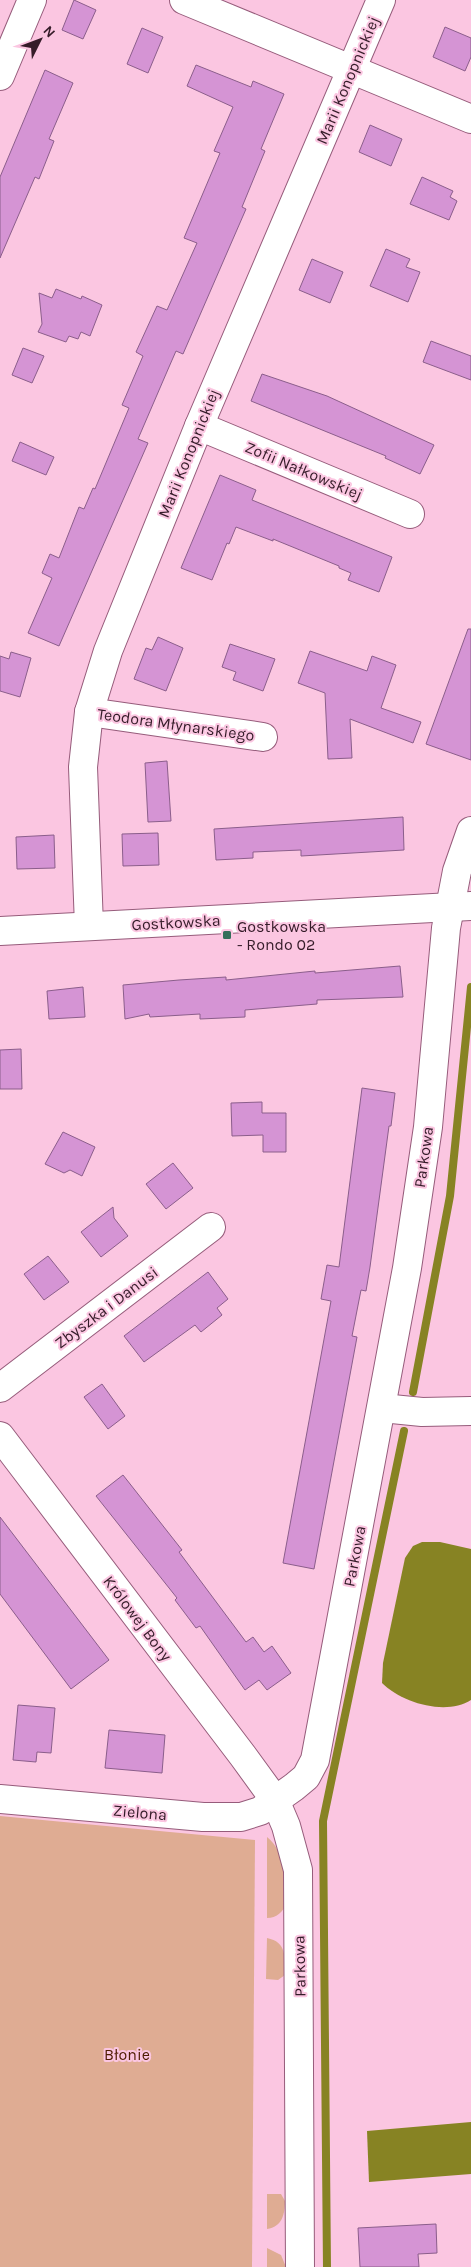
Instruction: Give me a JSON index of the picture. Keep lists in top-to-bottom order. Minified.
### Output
{"streets":{"street":["Marii Konopnickiej","Zofii Nałkowskiej","Teodora Młynarskiego","Gostkowska","Parkowa","Zbyszka i Danusi","Królowej Bony","Zielona"]},"crossings":[["Marii Konopnickiej","Zofii Nałkowskiej"],["Marii Konopnickiej","Teodora Młynarskiego"],["Marii Konopnickiej","Gostkowska"],["Gostkowska","Parkowa"],["Parkowa","Królowej Bony"],["Parkowa","Zielona"],["Królowej Bony","Zielona"]],"parks":["Błonie"],"places":{"transit":["Gostkowska - Rondo 02"]},"north":"top right"}
